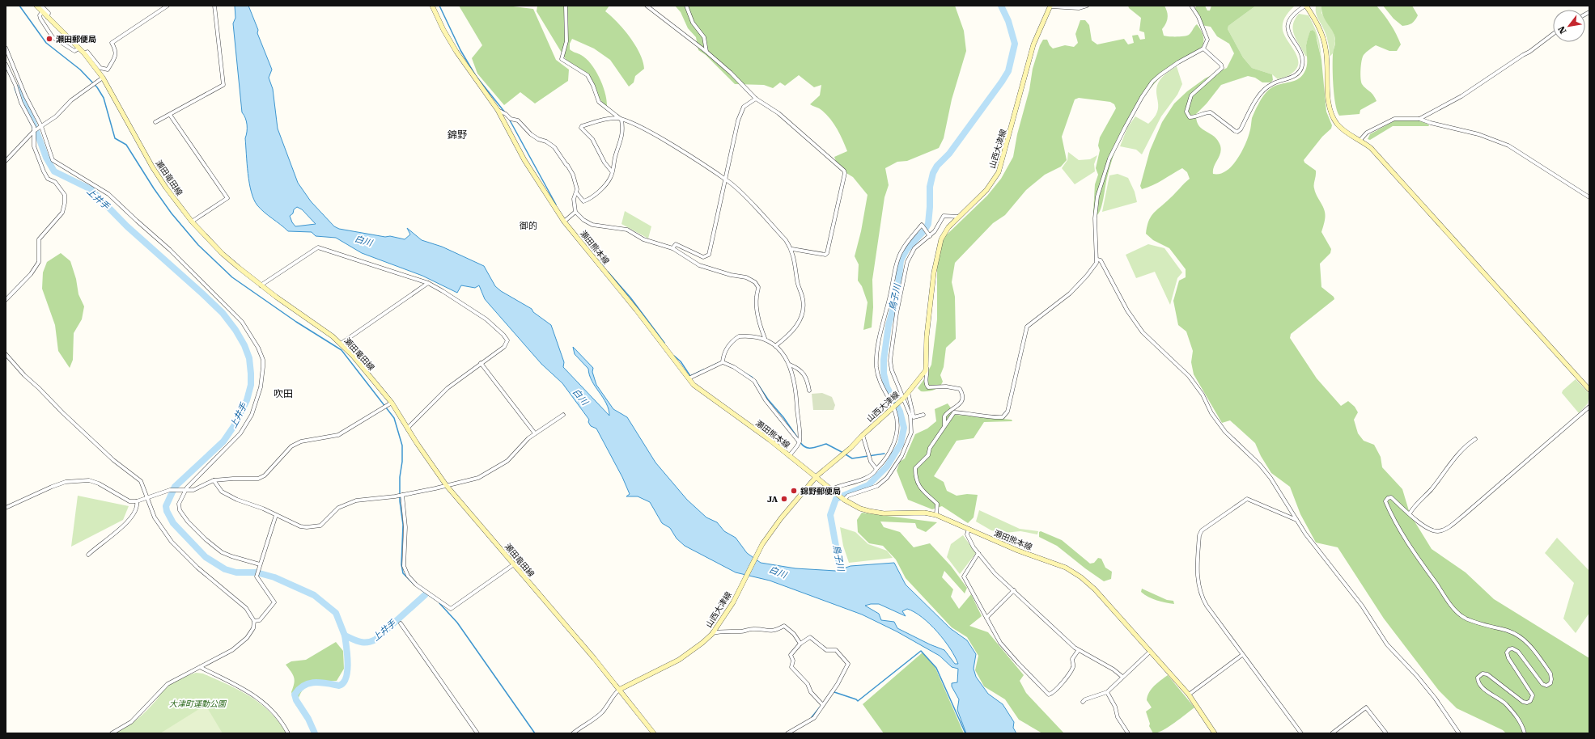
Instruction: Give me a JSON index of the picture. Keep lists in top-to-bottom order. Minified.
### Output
{"streets":{"main road":["山西大津線","瀬田竜田線","瀬田熊本線"]},"crossings":[["山西大津線","瀬田竜田線"],["山西大津線","瀬田熊本線"]],"districts":["錦野","御的","吹田"],"water":["上井手","白川","鳥子川"],"parks":["大津町運動公園"],"places":["瀬田郵便局","錦野郵便局","JA"],"north":"bottom left"}
